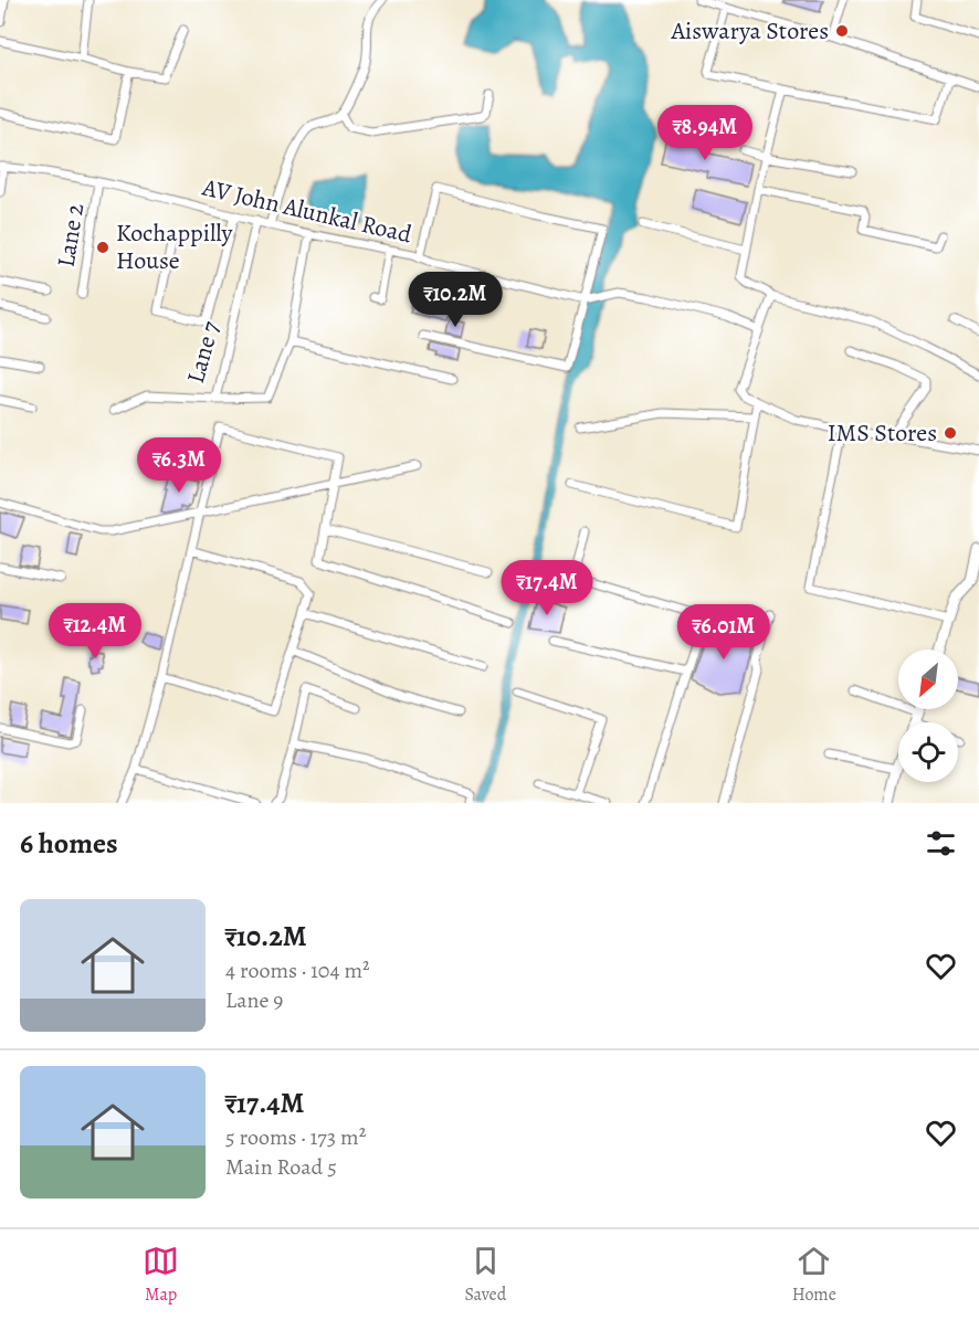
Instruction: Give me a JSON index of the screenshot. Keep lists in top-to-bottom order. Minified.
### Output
{"streets":{"street":["AV John Alunkal Road","Lane 2","Lane 7"]},"crossings":[["AV John Alunkal Road","Lane 2"],["AV John Alunkal Road","Lane 7"]],"places":["Aiswarya Stores","Kochappilly House","IMS Stores"],"north":"bottom left","page":{"price":["₹8.94M","₹10.2M","₹6.3M","₹17.4M","₹12.4M","₹6.01M"],"heading":"6 homes","list":[{"name":"₹10.2M","note":"4 rooms · 104 m² · Lane 9"},{"name":"₹17.4M","note":"5 rooms · 173 m² · Main Road 5"}],"tabs":["Map","Saved","Home"]}}
